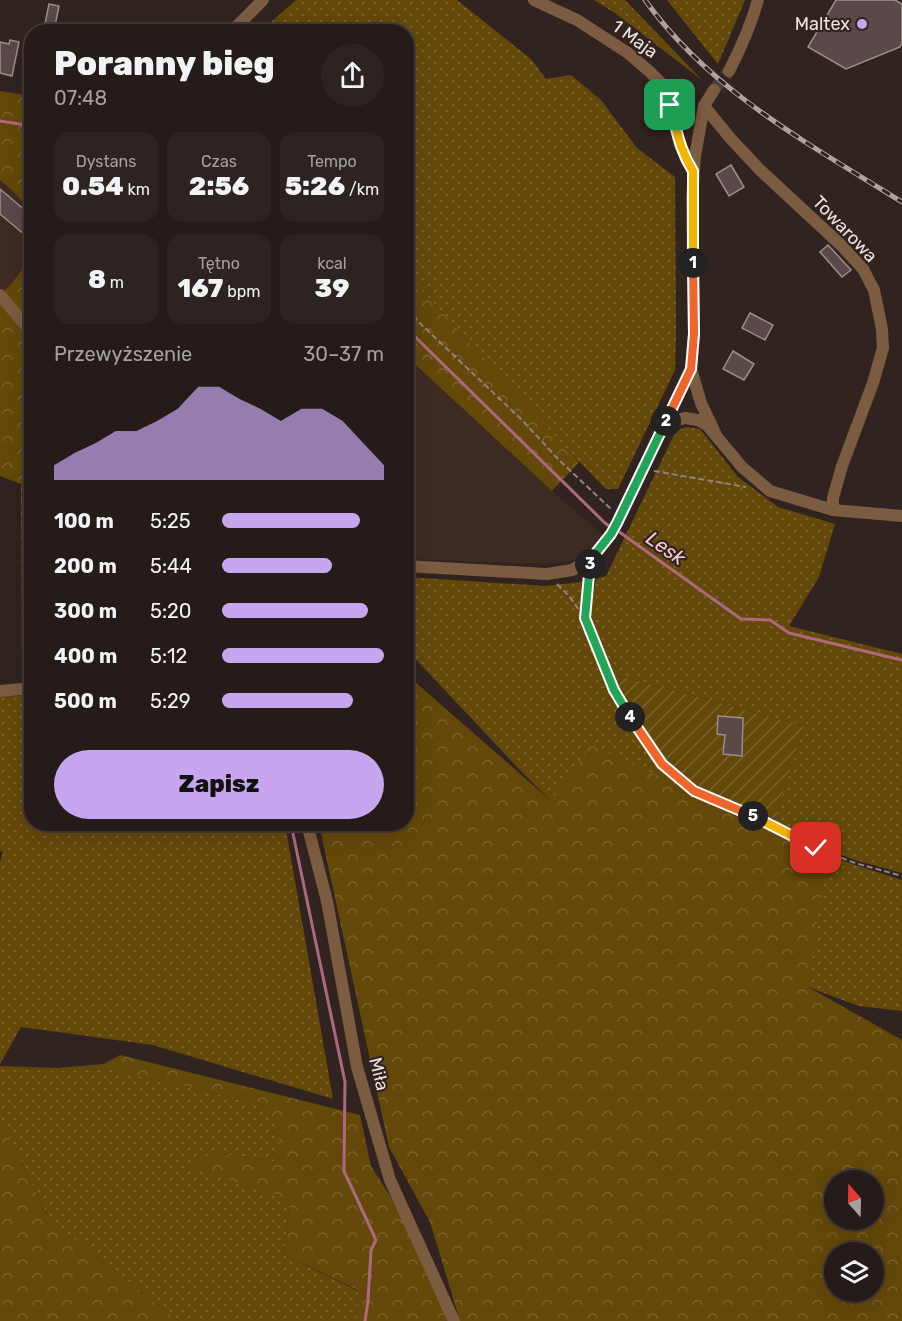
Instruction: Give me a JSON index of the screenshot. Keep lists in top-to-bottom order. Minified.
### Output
{"streets":{"street":["1 Maja","Towarowa","Miła"]},"water":["Lesk"],"places":["Maltex"],"north":"top","page":{"heading":["Poranny bieg","07:48"],"stats":[["Dystans","0.54 km"],["Czas","2:56"],["Tempo","5:26 /km"],["8 m"],["Tętno","167 bpm"],["kcal","39"]],"pins":["1","2","3","4","5"],"chart":["Przewyższenie","30–37 m"],"list":[{"name":"100 m","note":"5:25"},{"name":"200 m","note":"5:44"},{"name":"300 m","note":"5:20"},{"name":"400 m","note":"5:12"},{"name":"500 m","note":"5:29"}],"buttons":"Zapisz"}}
